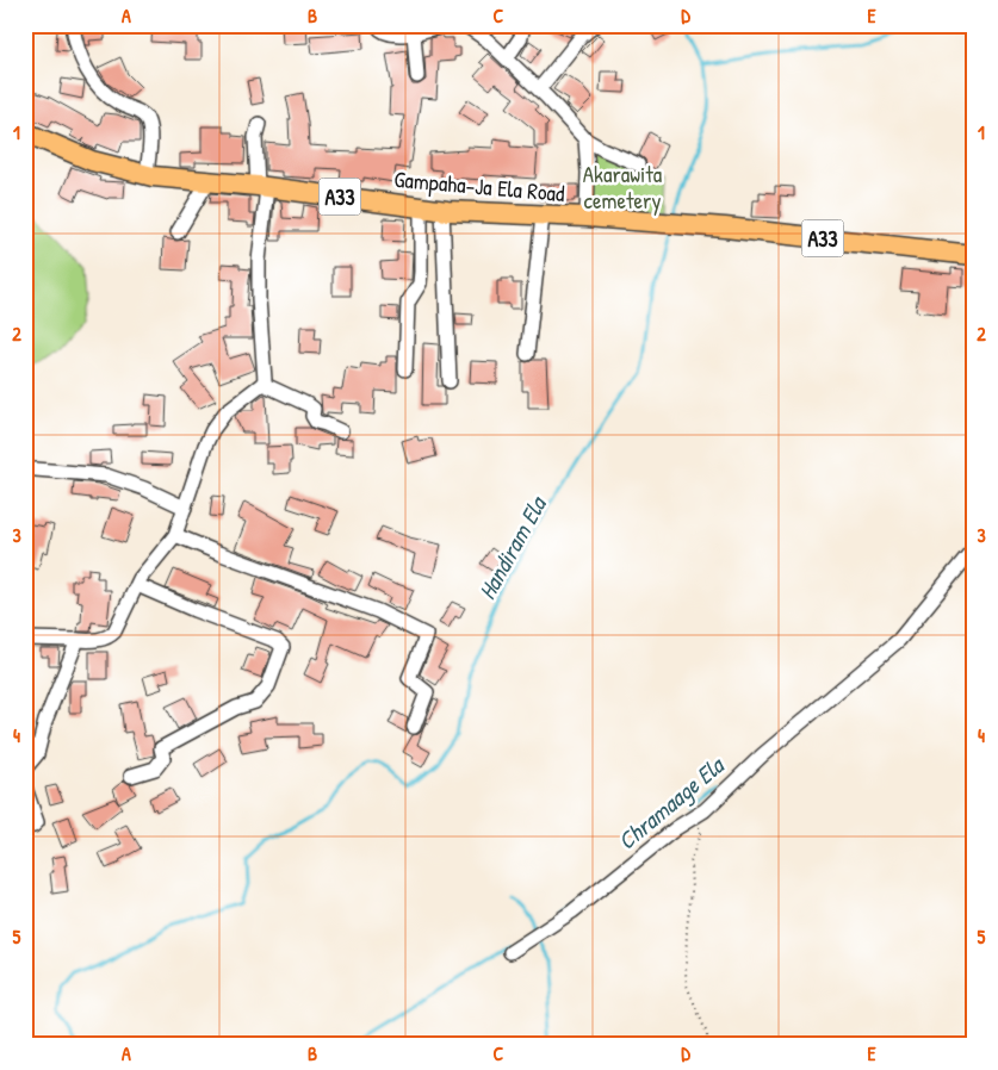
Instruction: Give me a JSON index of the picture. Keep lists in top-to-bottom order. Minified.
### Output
{"streets":{"highway":["Gampaha-Ja Ela Road","A33"]},"water":["Handiram Ela","Chramaage Ela"],"parks":["Akarawita cemetery"],"grid":{"columns":["A","B","C","D","E"],"rows":["1","2","3","4","5"]}}
